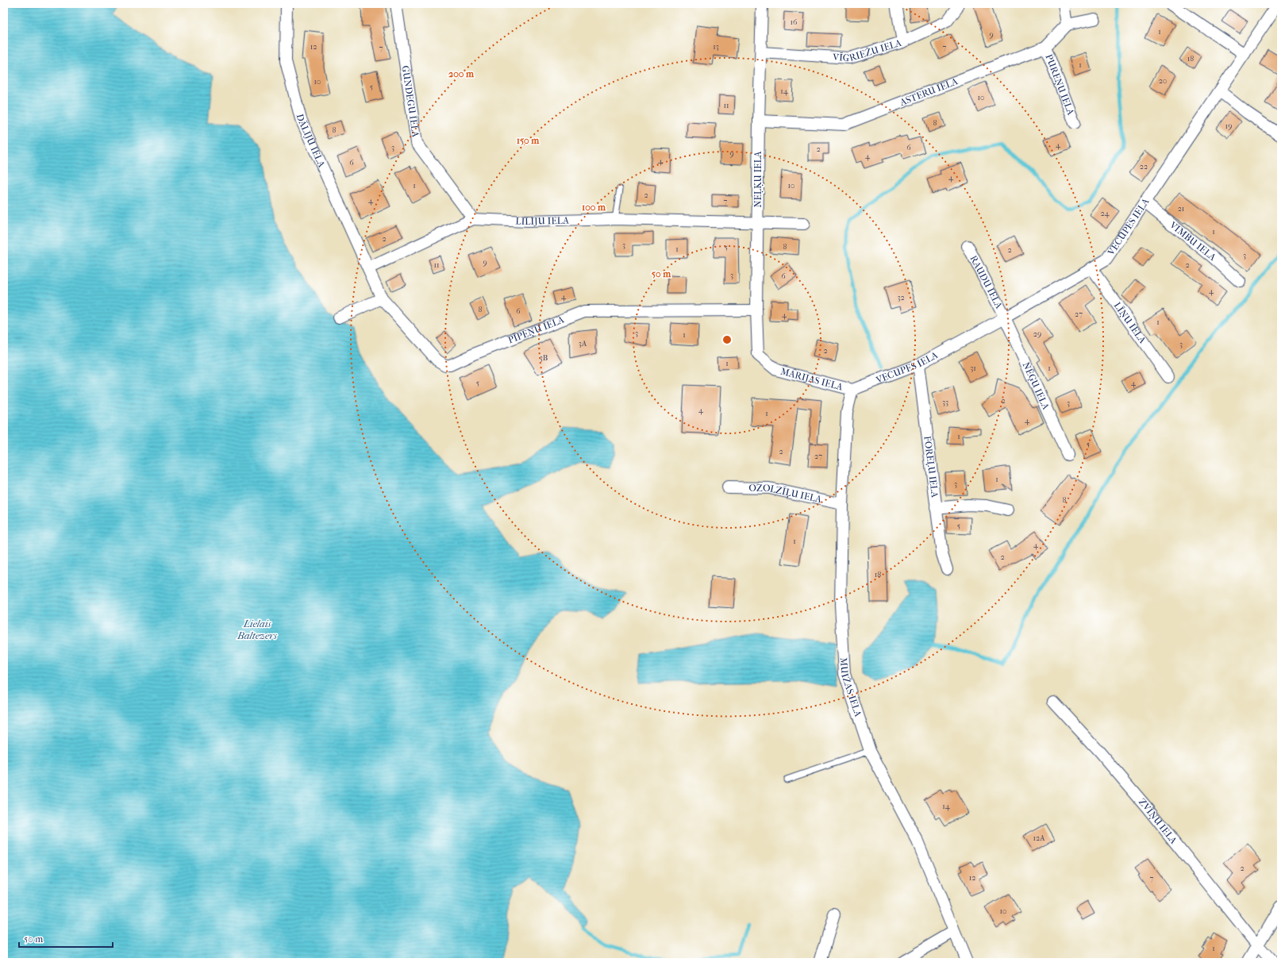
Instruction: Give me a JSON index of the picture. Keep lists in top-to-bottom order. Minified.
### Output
{"streets":{"street":["VĪGRIEŽU IELA","PUREŅU IELA","ASTERU IELA","GUNDEGU IELA","DĀLIJU IELA","NEĻĶU IELA","LILIJU IELA","VECUPES IELA","VIMBU IELA","RAUDU IELA","LĪŅU IELA","PĪPEŅU IELA","MARIJAS IELA","NĒĢU IELA","FOREĻU IELA","OZOLZĪĻU IELA","MUIŽAS IELA","ZVĪŅU IELA"]},"crossings":[["VĪGRIEŽU IELA","NEĻĶU IELA"],["PUREŅU IELA","ASTERU IELA"],["ASTERU IELA","NEĻĶU IELA"],["GUNDEGU IELA","LILIJU IELA"],["DĀLIJU IELA","LILIJU IELA"],["DĀLIJU IELA","PĪPEŅU IELA"],["NEĻĶU IELA","LILIJU IELA"],["NEĻĶU IELA","PĪPEŅU IELA"],["NEĻĶU IELA","MARIJAS IELA"],["LILIJU IELA","PĪPEŅU IELA"],["VECUPES IELA","VIMBU IELA"],["VECUPES IELA","RAUDU IELA"],["VECUPES IELA","LĪŅU IELA"],["VECUPES IELA","MARIJAS IELA"],["VECUPES IELA","NĒĢU IELA"],["VECUPES IELA","FOREĻU IELA"],["VECUPES IELA","MUIŽAS IELA"],["RAUDU IELA","NĒĢU IELA"],["MARIJAS IELA","MUIŽAS IELA"],["OZOLZĪĻU IELA","MUIŽAS IELA"]],"water":["Lielais Baltezers"],"house_numbers":["16","1","9","12","13","7","7","18","1","20","10","5","14","10","11","8","19","8","4","3","6","2","9","4","4","6","22","4","1","10","2","4","7","21","24","1","2","3","8","5","1","2","3","9","11","2","3","6","4","4","32","8","6","27","4","1","3","29","1","3A","3","2","3B","1","31","1","5","4","2","33","3","4","1","4","1","5","2","27","1","3","8","5","1","4","2","18","14","12A","2","12","7","10","1"],"scale_bar":"50 m","rings":["200 m","150 m","100 m","50 m"]}
